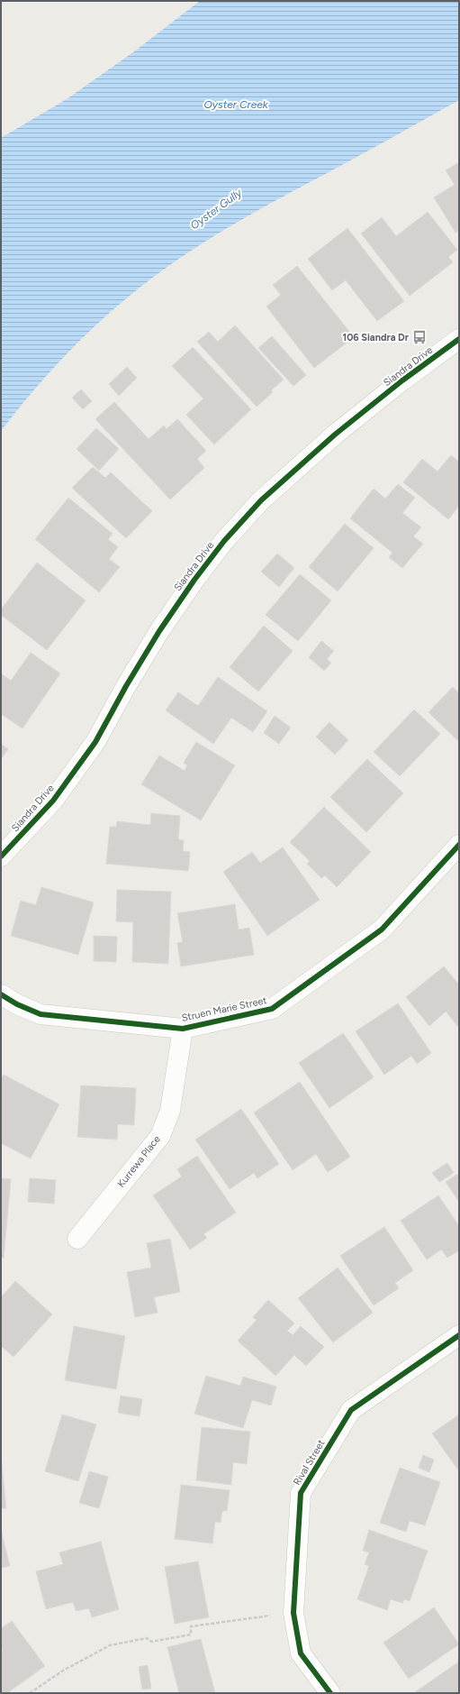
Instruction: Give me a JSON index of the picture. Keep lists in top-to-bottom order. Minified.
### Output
{"streets":{"street":["Siandra Drive","Struen Marie Street","Kurrewa Place","Rival Street"]},"crossings":[["Struen Marie Street","Kurrewa Place"]],"water":["Oyster Creek","Oyster Gully"],"places":{"bus stop":["106 Siandra Dr"]}}
